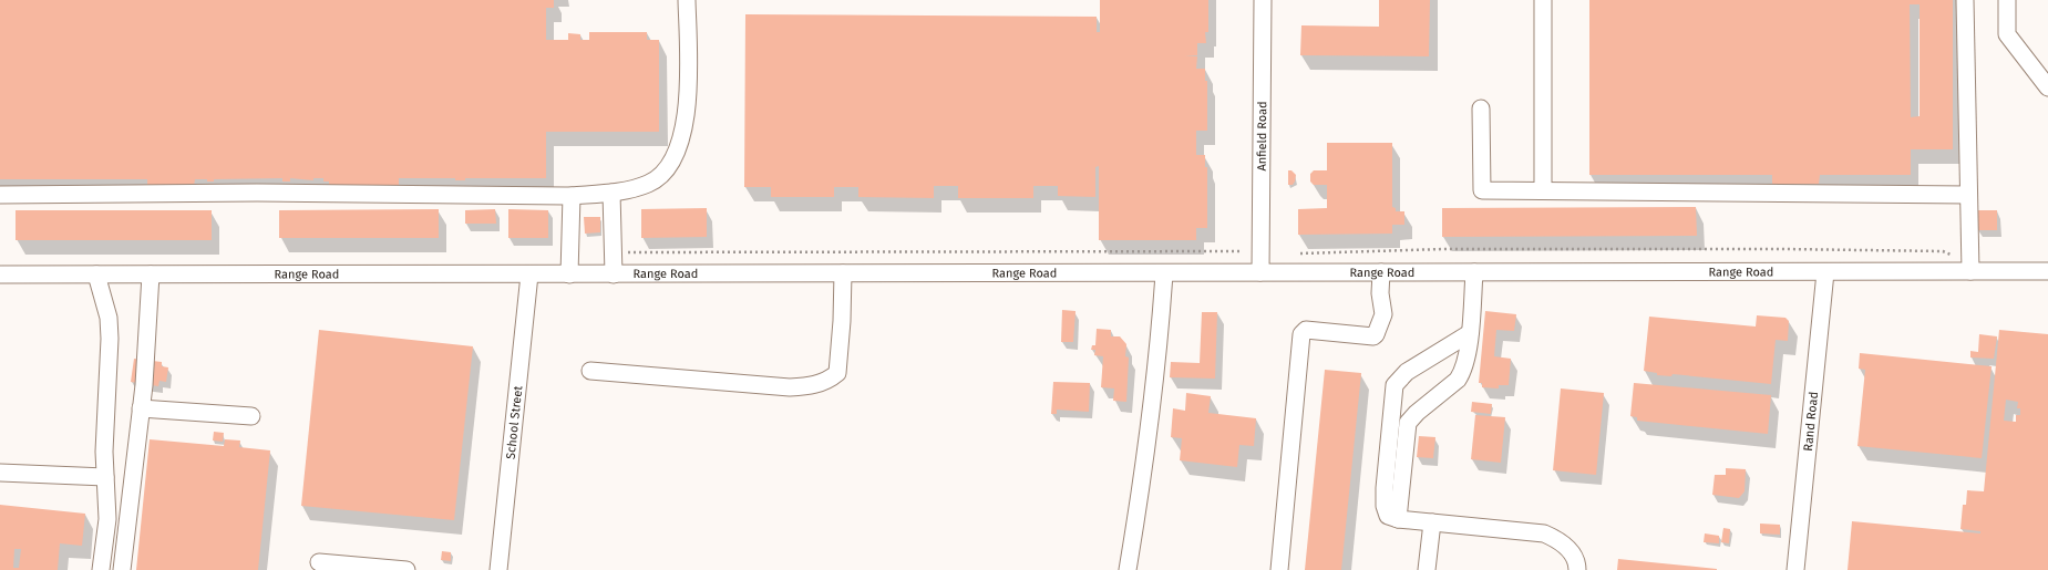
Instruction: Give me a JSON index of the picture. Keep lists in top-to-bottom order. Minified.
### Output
{"streets":{"street":["Anfield Road","Range Road","Rand Road","School Street"]},"crossings":[["Anfield Road","Range Road"],["Range Road","Rand Road"],["Range Road","School Street"]]}
